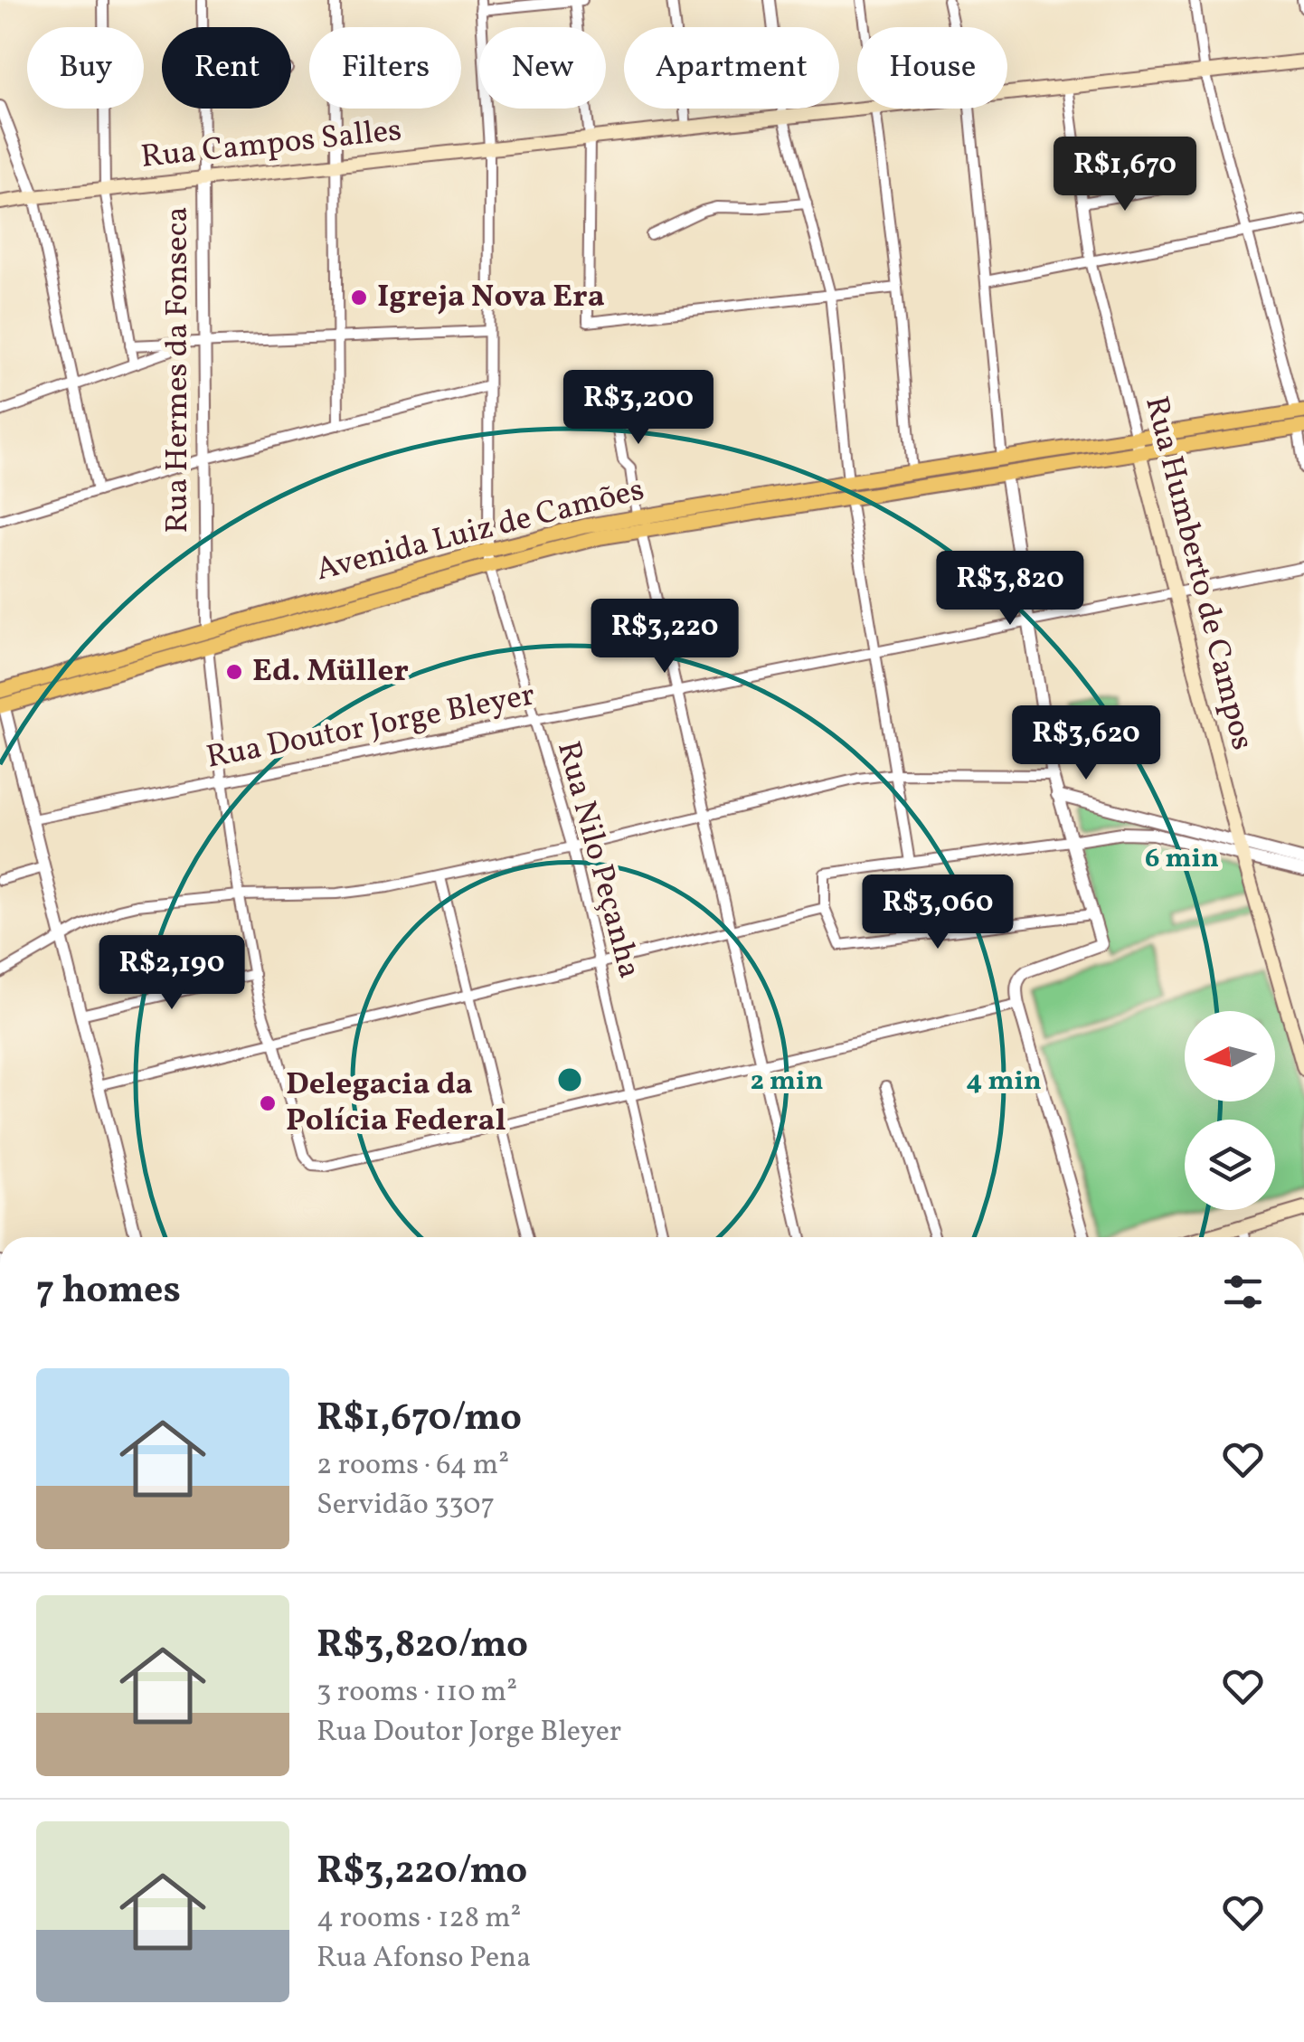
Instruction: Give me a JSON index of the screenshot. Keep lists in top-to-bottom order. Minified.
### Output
{"streets":{"main road":["Rua Campos Salles","Avenida Luiz de Camões","Rua Humberto de Campos"],"street":["Rua Hermes da Fonseca","Rua Doutor Jorge Bleyer","Rua Nilo Peçanha"]},"crossings":[["Rua Campos Salles","Rua Hermes da Fonseca"],["Rua Campos Salles","Rua Humberto de Campos"],["Rua Campos Salles","Rua Nilo Peçanha"],["Rua Hermes da Fonseca","Avenida Luiz de Camões"],["Rua Hermes da Fonseca","Rua Doutor Jorge Bleyer"],["Avenida Luiz de Camões","Rua Humberto de Campos"],["Avenida Luiz de Camões","Rua Nilo Peçanha"],["Rua Humberto de Campos","Rua Doutor Jorge Bleyer"],["Rua Doutor Jorge Bleyer","Rua Nilo Peçanha"]],"places":["Igreja Nova Era","Ed. Müller","Delegacia da Polícia Federal"],"north":"left","page":{"chip":["Buy","Rent","Filters","New","Apartment","House"],"price":["R$1,670","R$3,200","R$3,820","R$3,220","R$3,620","R$3,060","R$2,190"],"heading":"7 homes","list":[{"name":"R$1,670/mo","note":"2 rooms · 64 m² · Servidão 3307"},{"name":"R$3,820/mo","note":"3 rooms · 110 m² · Rua Doutor Jorge Bleyer"},{"name":"R$3,220/mo","note":"4 rooms · 128 m² · Rua Afonso Pena"}]},"rings":["6 min","2 min","4 min"]}
